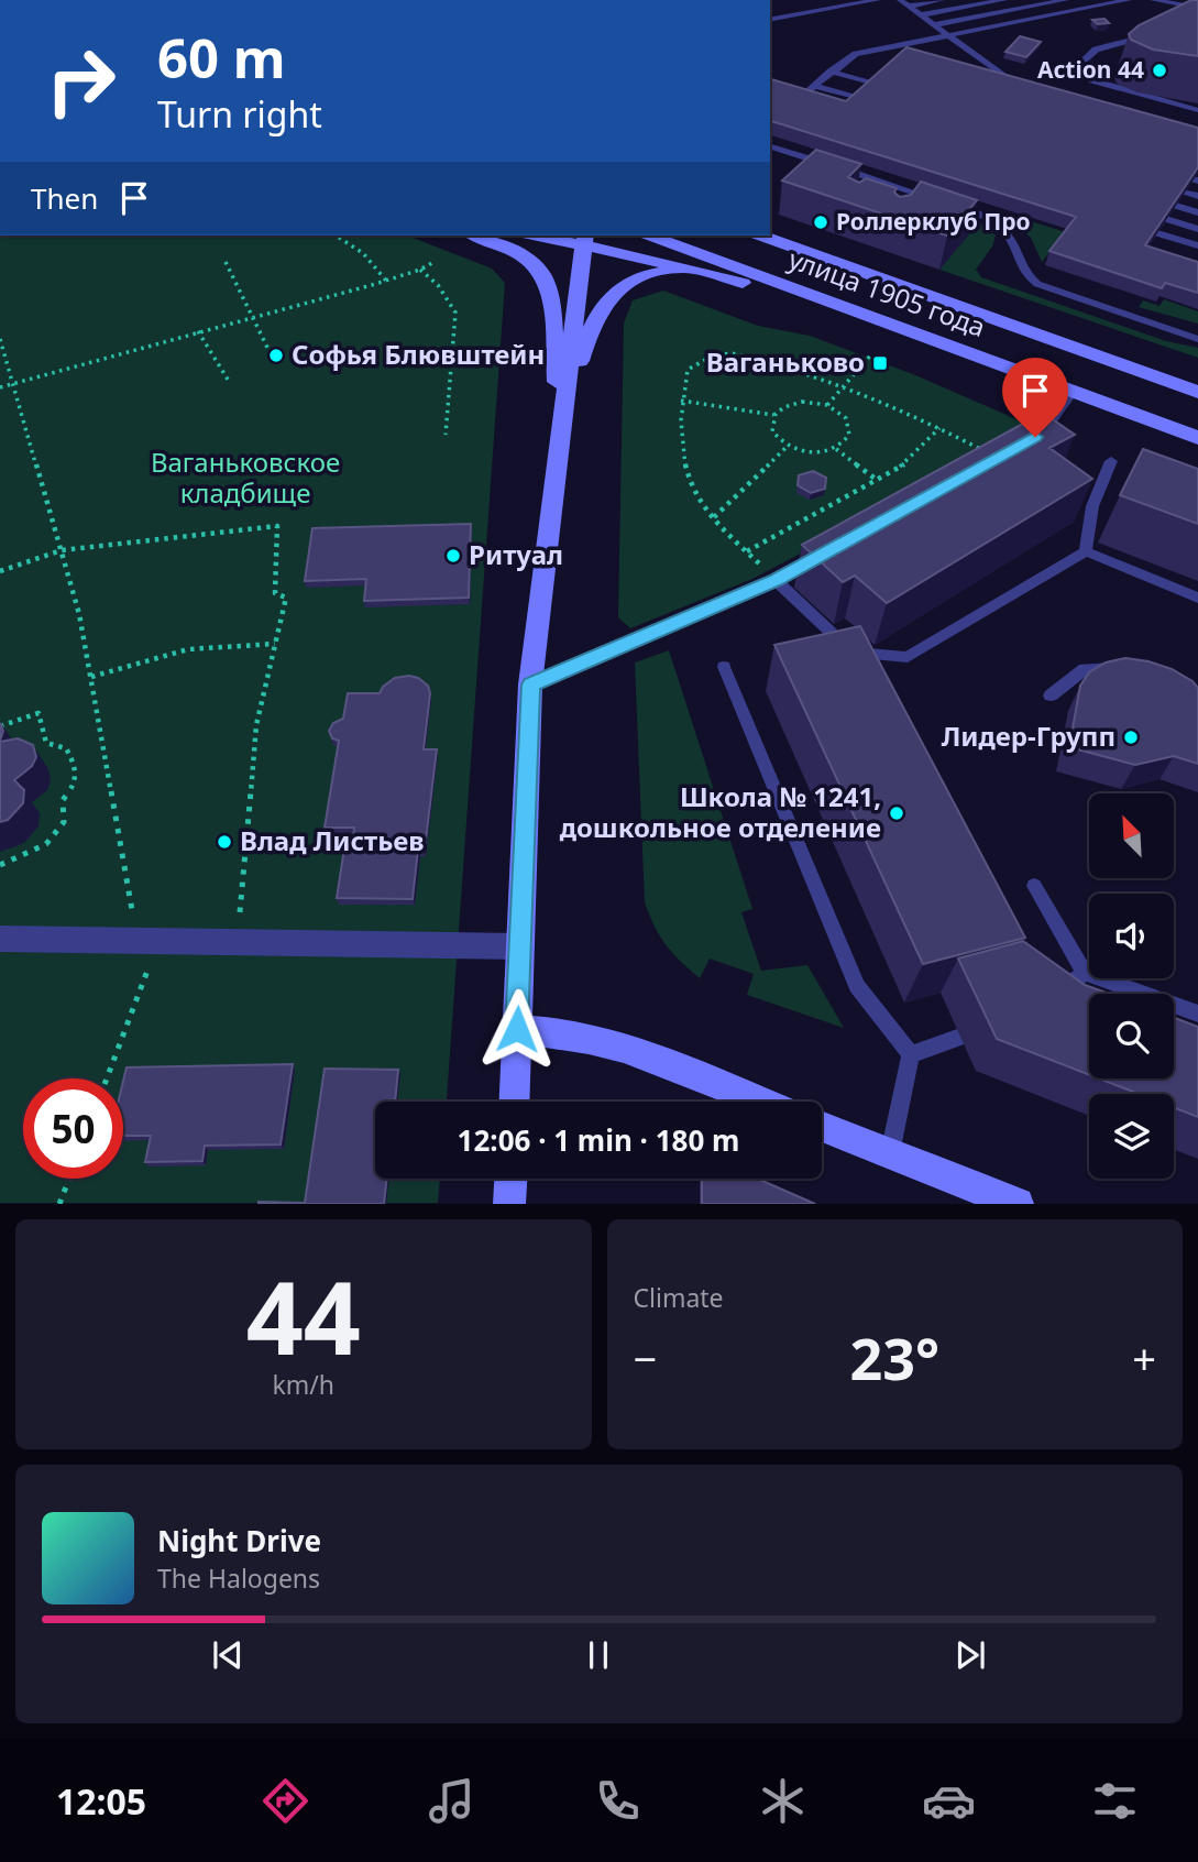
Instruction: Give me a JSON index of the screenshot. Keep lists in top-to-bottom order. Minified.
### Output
{"streets":{"main road":["улица 1905 года"]},"parks":["Ваганьковское кладбище"],"places":{"other":["Action 44","Роллерклуб Про","Софья Блювштейн","Ритуал","Лидер-Групп","Школа № 1241, дошкольное отделение","Влад Листьев"],"transit":["Ваганьково"]},"north":"top left","page":{"turn":["60 m","Turn right"],"then":"Then","limit":"50","trip":"12:06 · 1 min · 180 m","tile":[["44","km/h"],"Climate"],"heat":["−","23°","+"],"song":["Night Drive","The Halogens"],"tabs":"12:05"}}
